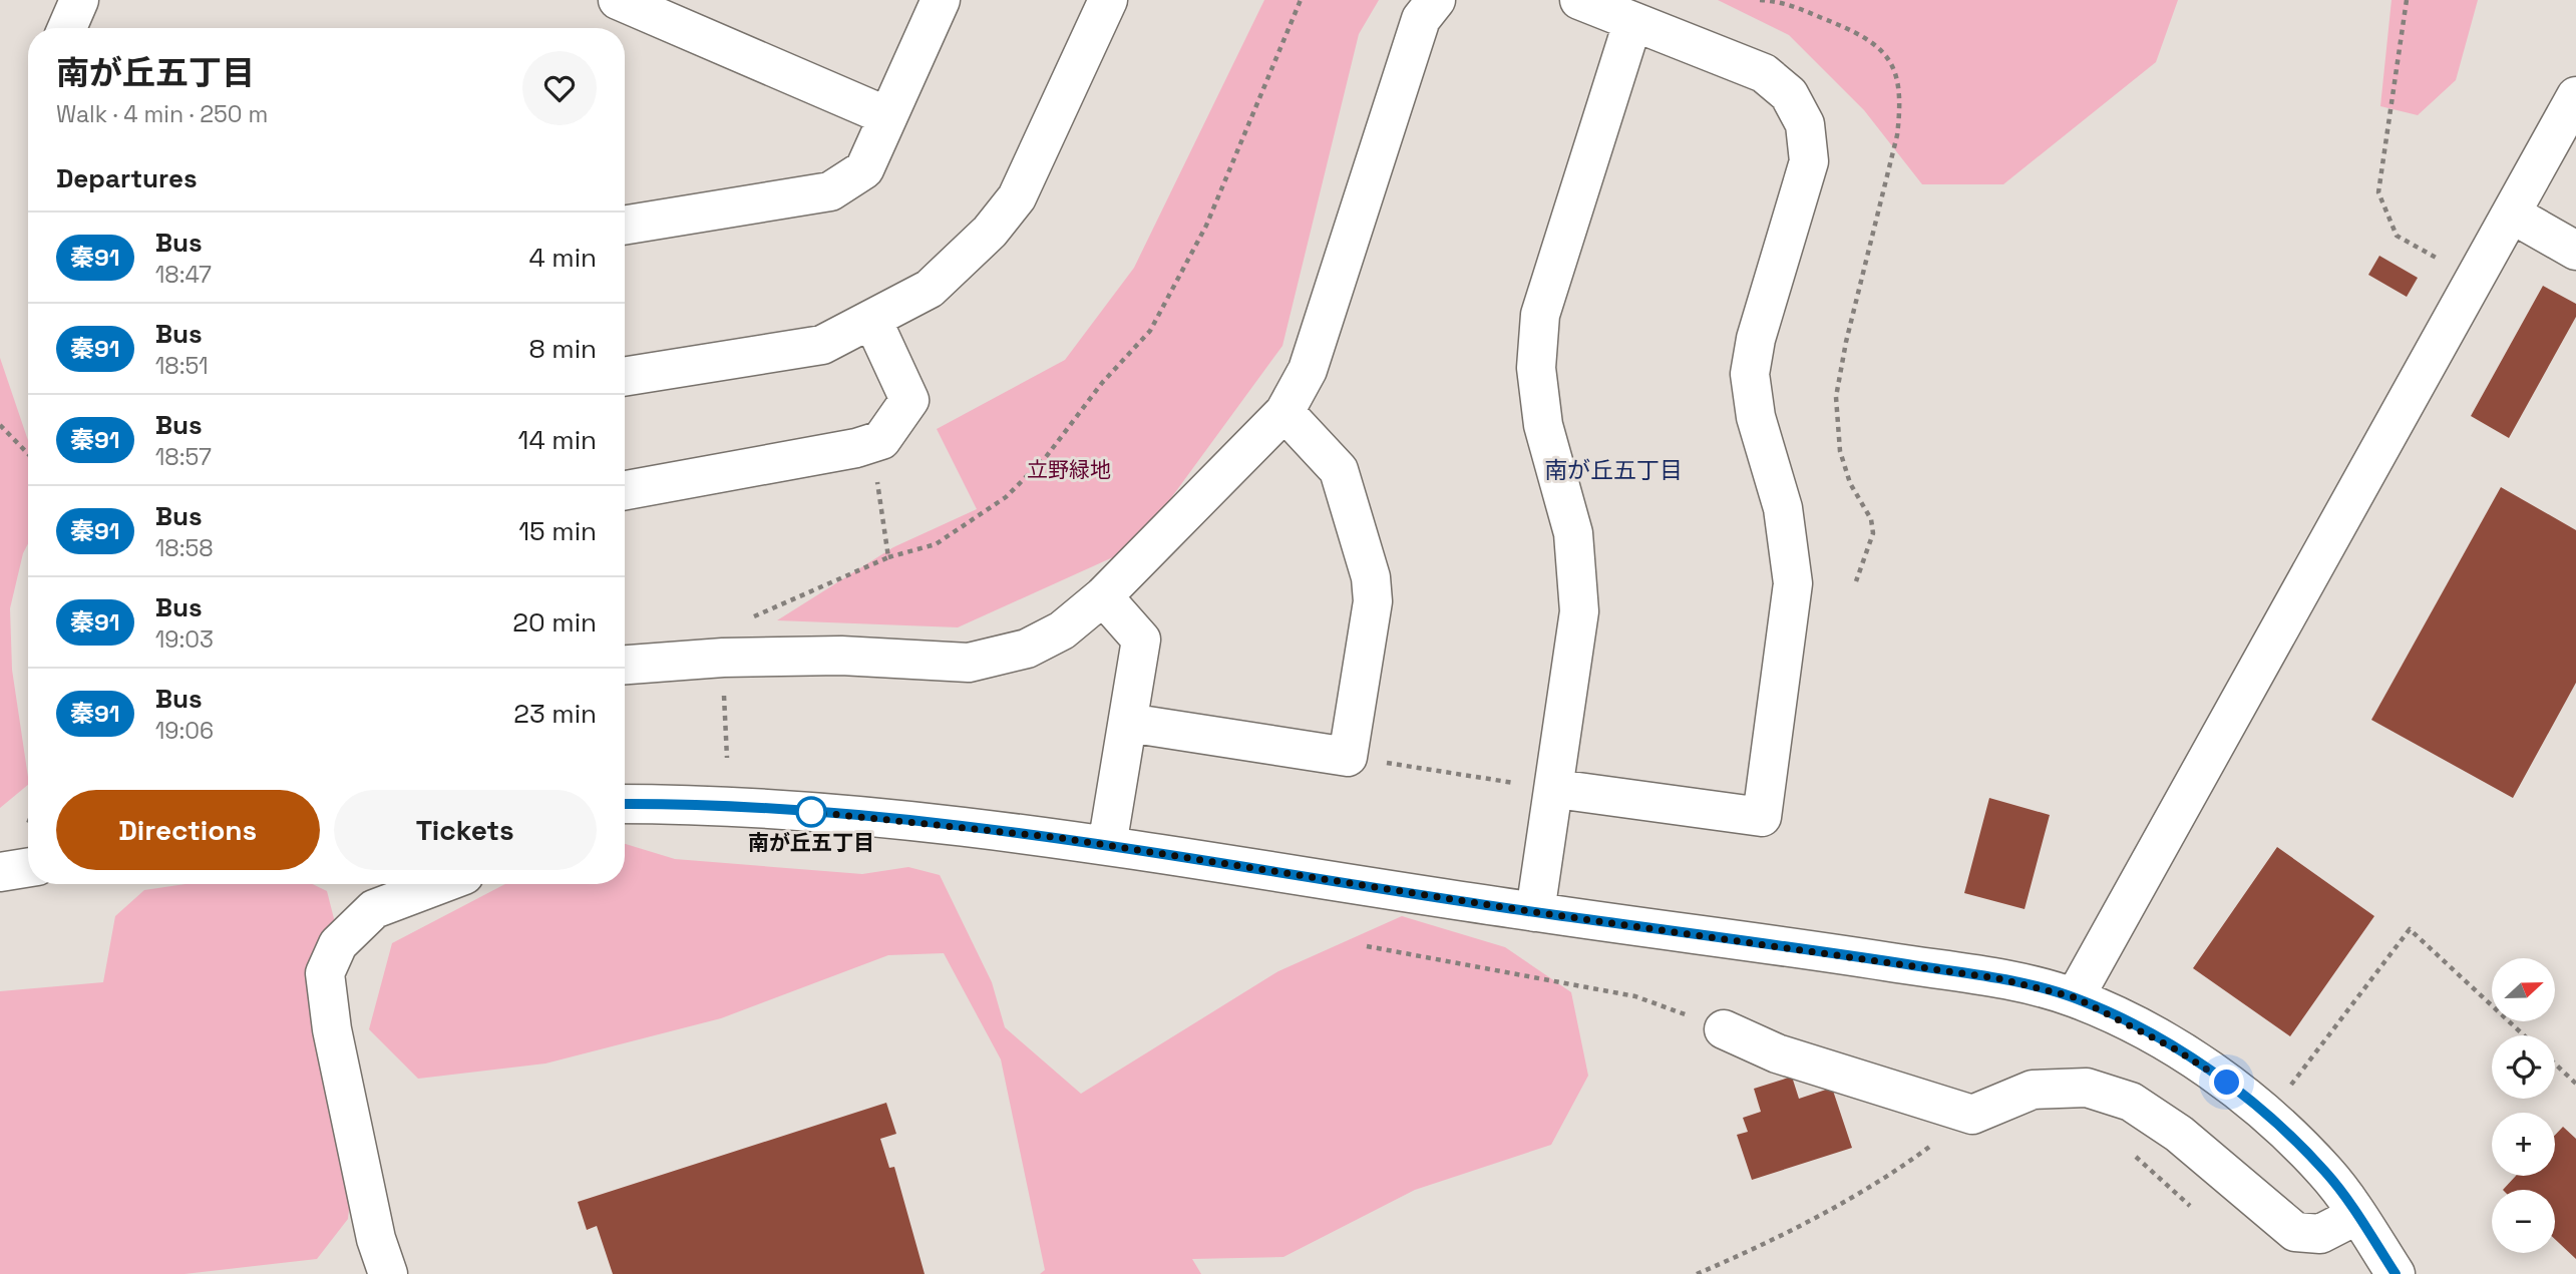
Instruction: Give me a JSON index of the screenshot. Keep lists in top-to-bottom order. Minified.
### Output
{"districts":["南が丘五丁目"],"parks":["立野緑地"],"places":["南が丘五丁目"],"lines":["bus line 秦91"],"north":"right","page":{"heading":[["南が丘五丁目","Walk · 4 min · 250 m"],"Departures"],"list":[{"mark":"秦91","name":"Bus","note":"18:47","value":"4 min"},{"mark":"秦91","name":"Bus","note":"18:51","value":"8 min"},{"mark":"秦91","name":"Bus","note":"18:57","value":"14 min"},{"mark":"秦91","name":"Bus","note":"18:58","value":"15 min"},{"mark":"秦91","name":"Bus","note":"19:03","value":"20 min"},{"mark":"秦91","name":"Bus","note":"19:06","value":"23 min"}],"buttons":["Directions","Tickets"],"map_buttons":["+","−"]}}
